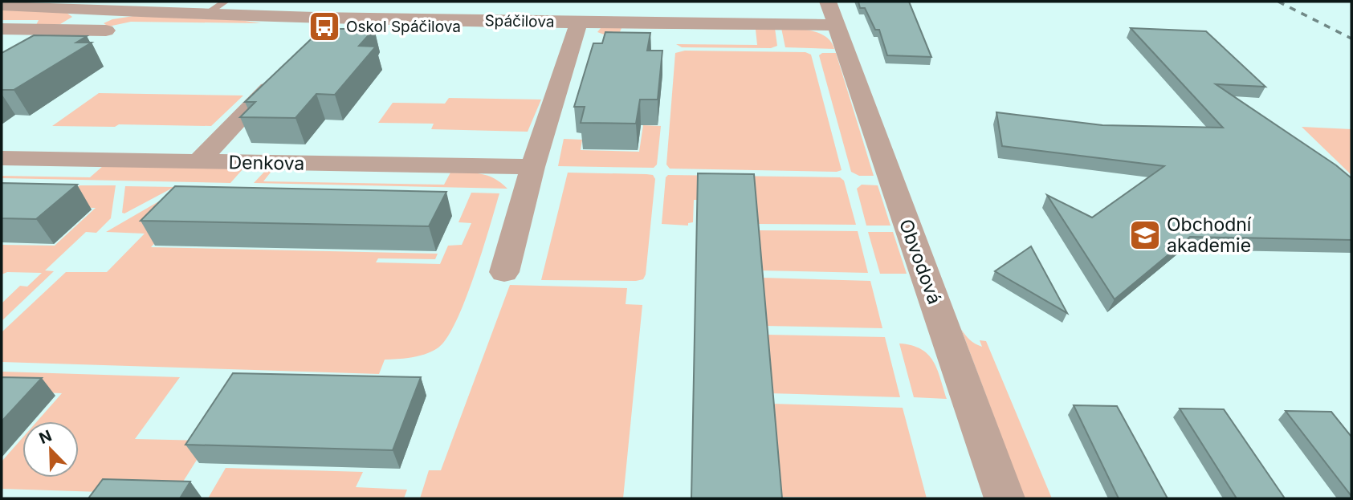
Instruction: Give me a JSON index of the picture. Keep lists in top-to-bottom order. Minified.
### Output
{"streets":{"street":["Spáčilova","Denkova","Obvodová"]},"crossings":[["Spáčilova","Obvodová"]],"places":{"bus stop":["Oskol Spáčilova"],"school or university":["Obchodní akademie"]},"north":"top left"}
